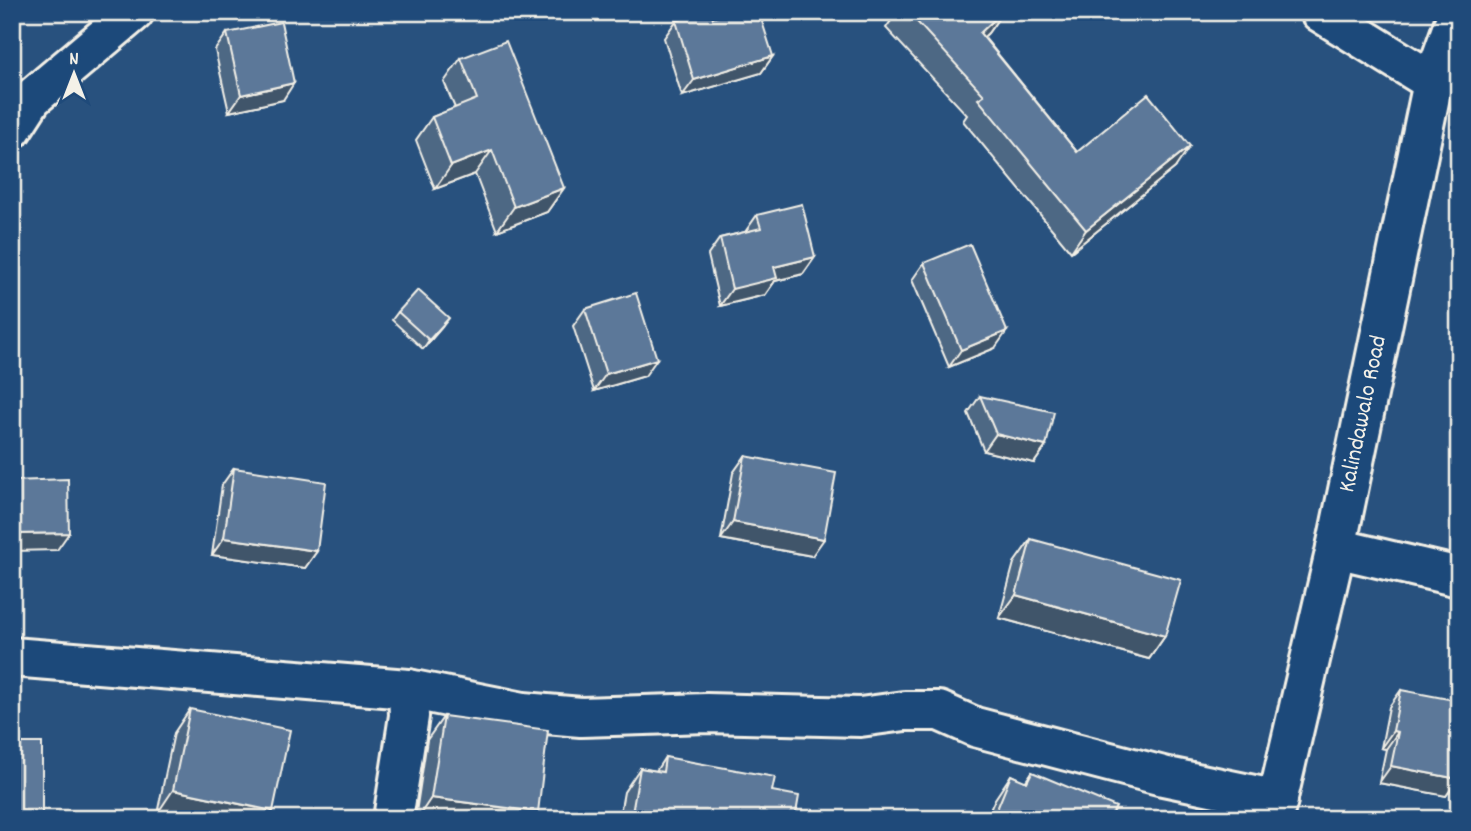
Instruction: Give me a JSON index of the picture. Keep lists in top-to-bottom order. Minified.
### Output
{"streets":{"street":["Kalindawalo Road"]},"north":"top"}
